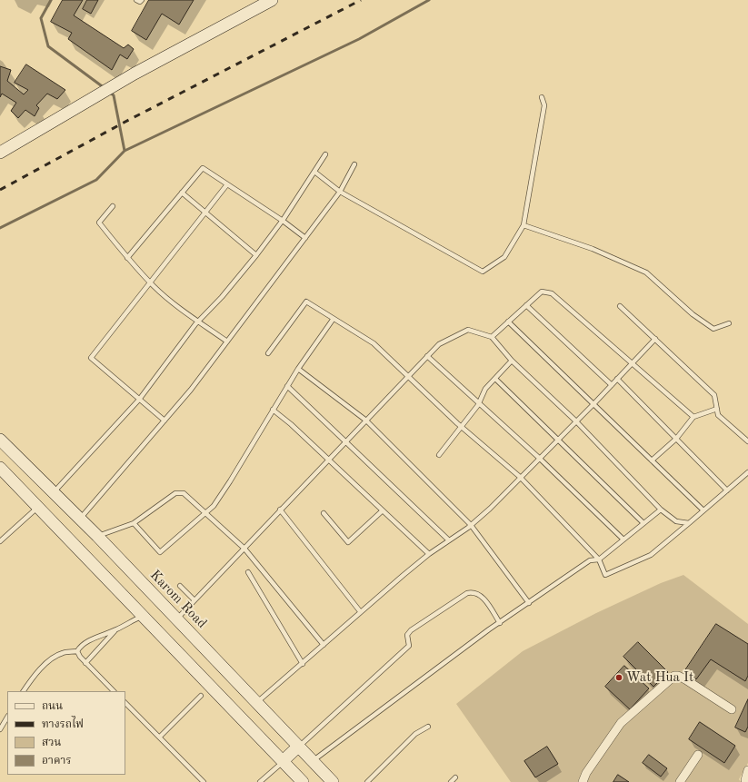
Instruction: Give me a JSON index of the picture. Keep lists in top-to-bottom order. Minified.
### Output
{"streets":{"main road":["Karom Road"]},"places":["Wat Hua It"],"legend":["ถนน","ทางรถไฟ","สวน","อาคาร"]}
